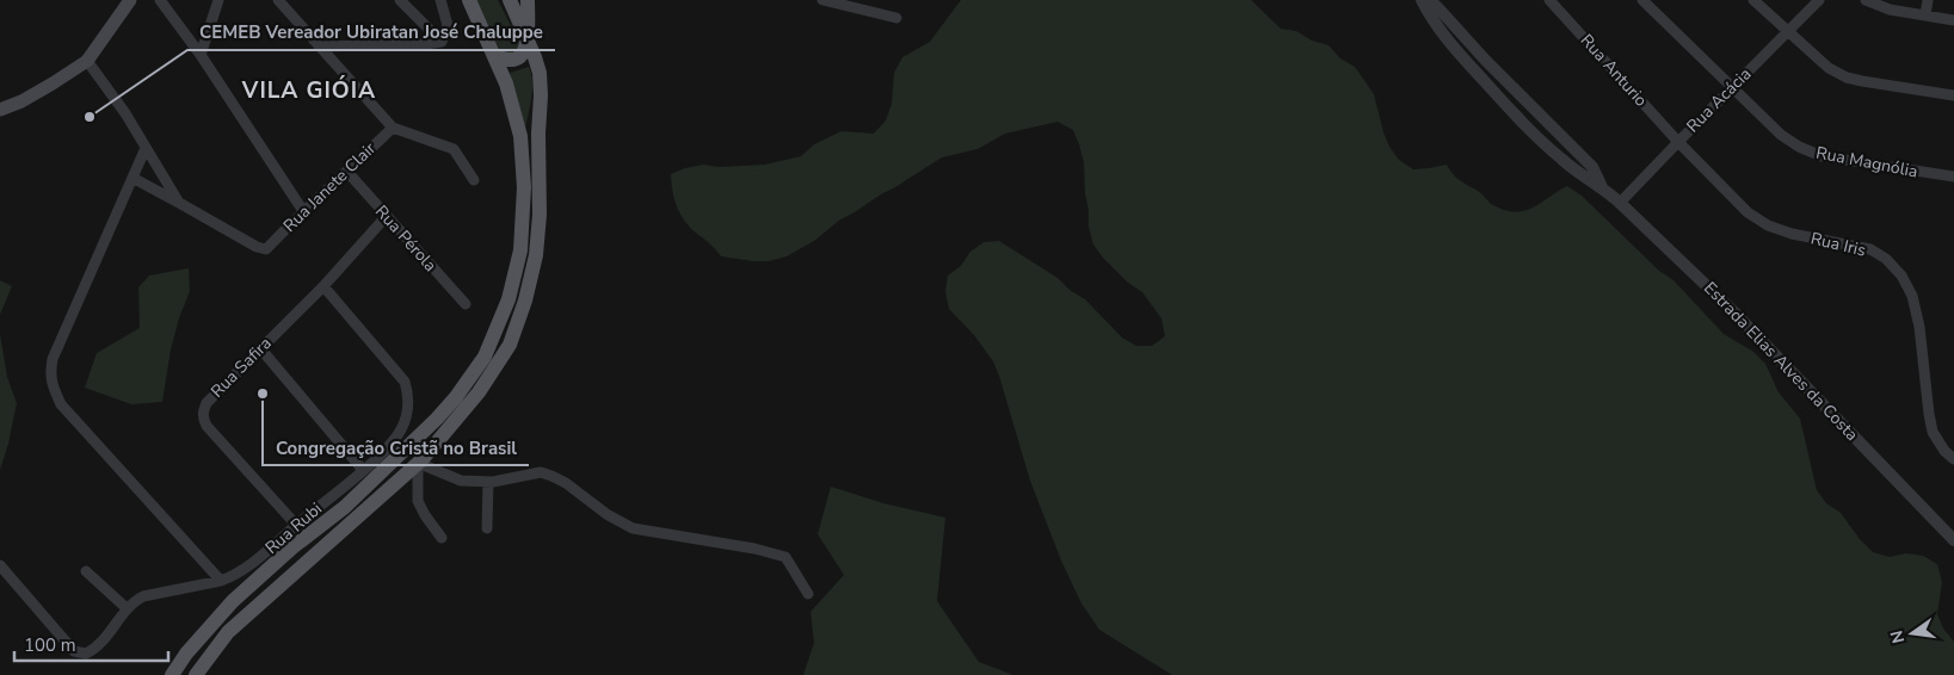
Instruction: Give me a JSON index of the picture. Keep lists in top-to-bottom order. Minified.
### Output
{"streets":{"street":["Rua Anturio","Rua Acácia","Rua Magnólia","Rua Janete Clair","Rua Pérola","Rua Iris","Estrada Elias Alves da Costa","Rua Safira","Rua Rubi"]},"crossings":[["Rua Anturio","Rua Acácia"],["Rua Anturio","Rua Iris"],["Rua Acácia","Rua Magnólia"],["Rua Acácia","Rua Iris"],["Rua Acácia","Estrada Elias Alves da Costa"],["Rua Janete Clair","Rua Pérola"],["Rua Pérola","Rua Safira"],["Rua Safira","Rua Rubi"]],"districts":["VILA GIÓIA"],"places":["CEMEB Vereador Ubiratan José Chaluppe","Congregação Cristã no Brasil"],"scale_bar":"100 m","north":"left"}
